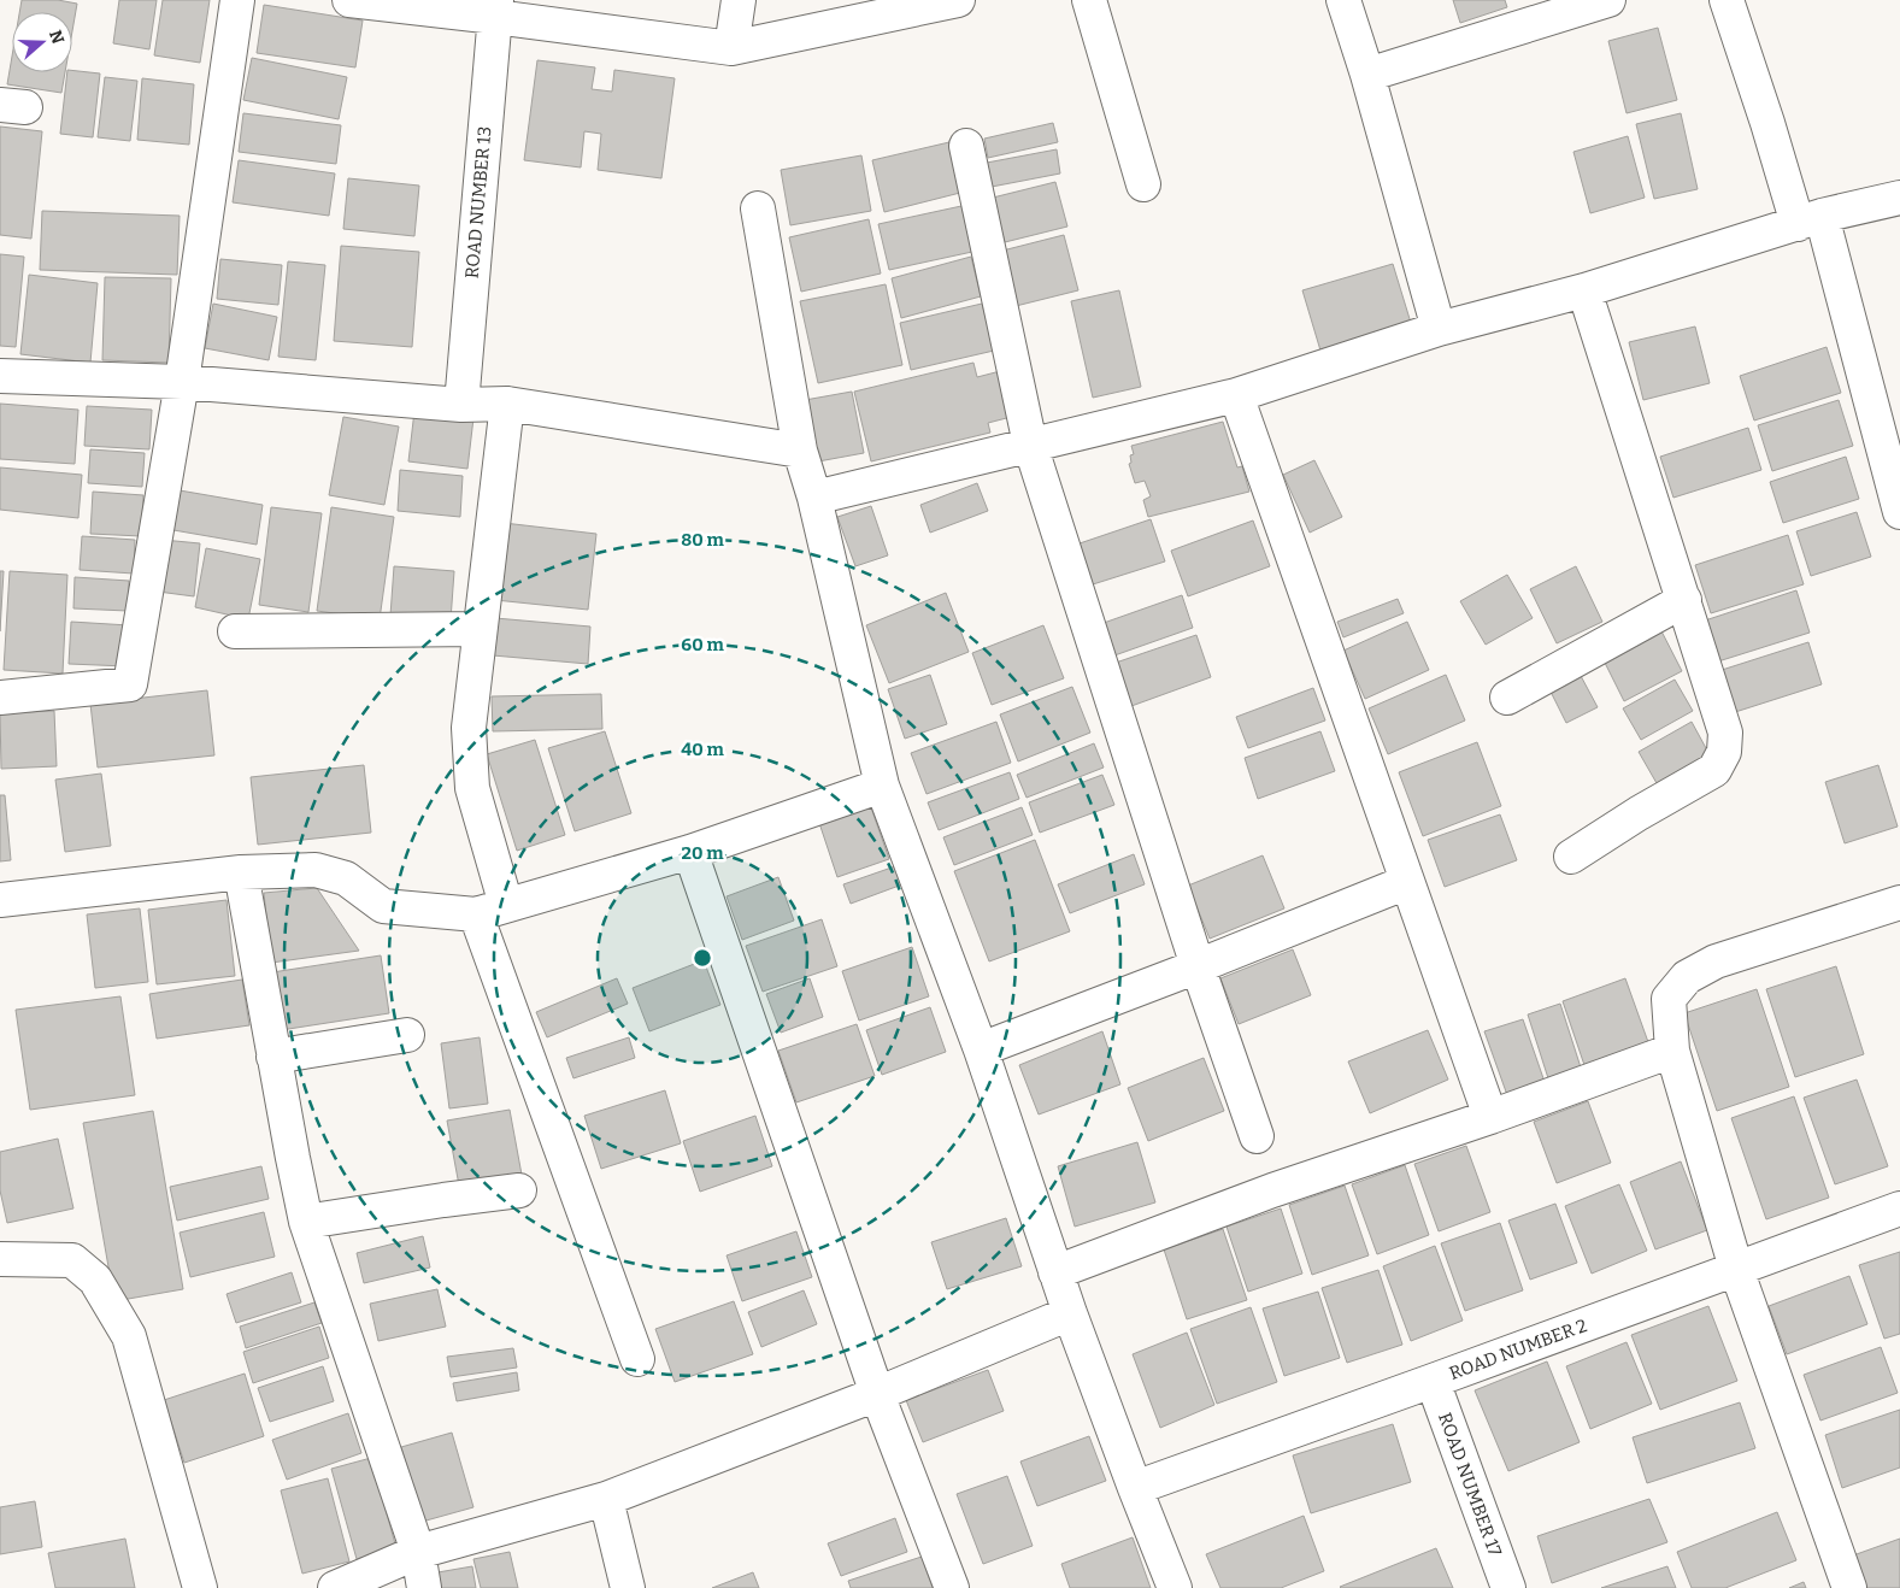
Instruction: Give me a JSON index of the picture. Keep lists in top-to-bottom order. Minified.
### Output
{"streets":{"street":["ROAD NUMBER 13","ROAD NUMBER 2","ROAD NUMBER 17"]},"crossings":[["ROAD NUMBER 2","ROAD NUMBER 17"]],"north":"right","rings":["80 m","60 m","40 m","20 m"]}
